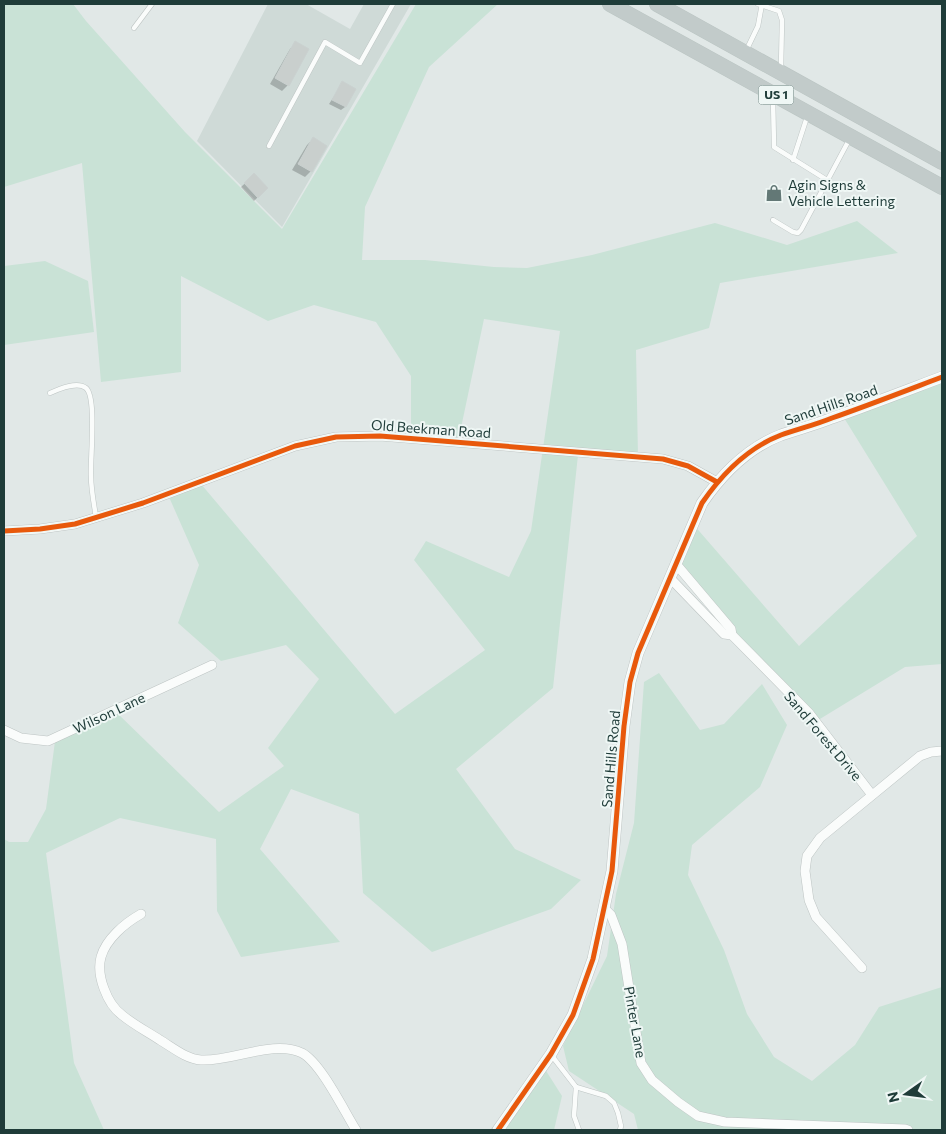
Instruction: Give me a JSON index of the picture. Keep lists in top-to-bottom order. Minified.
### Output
{"streets":{"highway":["US 1"],"street":["Sand Hills Road","Old Beekman Road","Wilson Lane","Sand Forest Drive","Pinter Lane"]},"crossings":[["Sand Hills Road","Old Beekman Road"],["Sand Hills Road","Sand Forest Drive"],["Sand Hills Road","Pinter Lane"]],"places":{"shop":["Agin Signs & Vehicle Lettering"]},"north":"left"}
